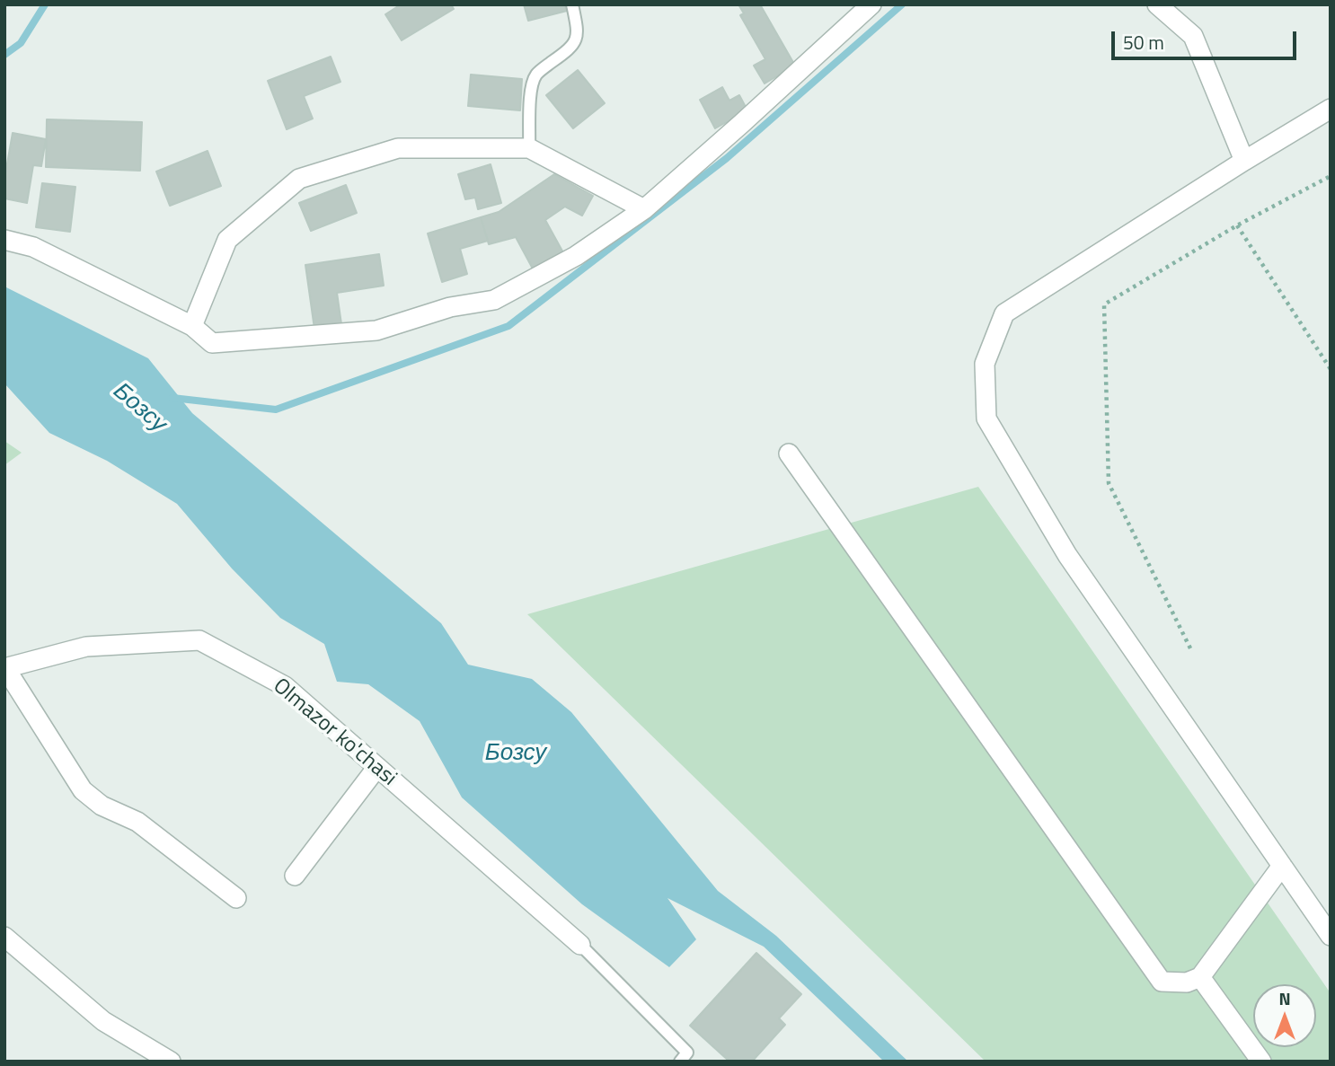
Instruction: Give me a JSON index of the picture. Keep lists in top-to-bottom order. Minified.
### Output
{"streets":{"street":["Olmazor ko'chasi"]},"water":["Бозсу"],"scale_bar":"50 m","north":"top"}
